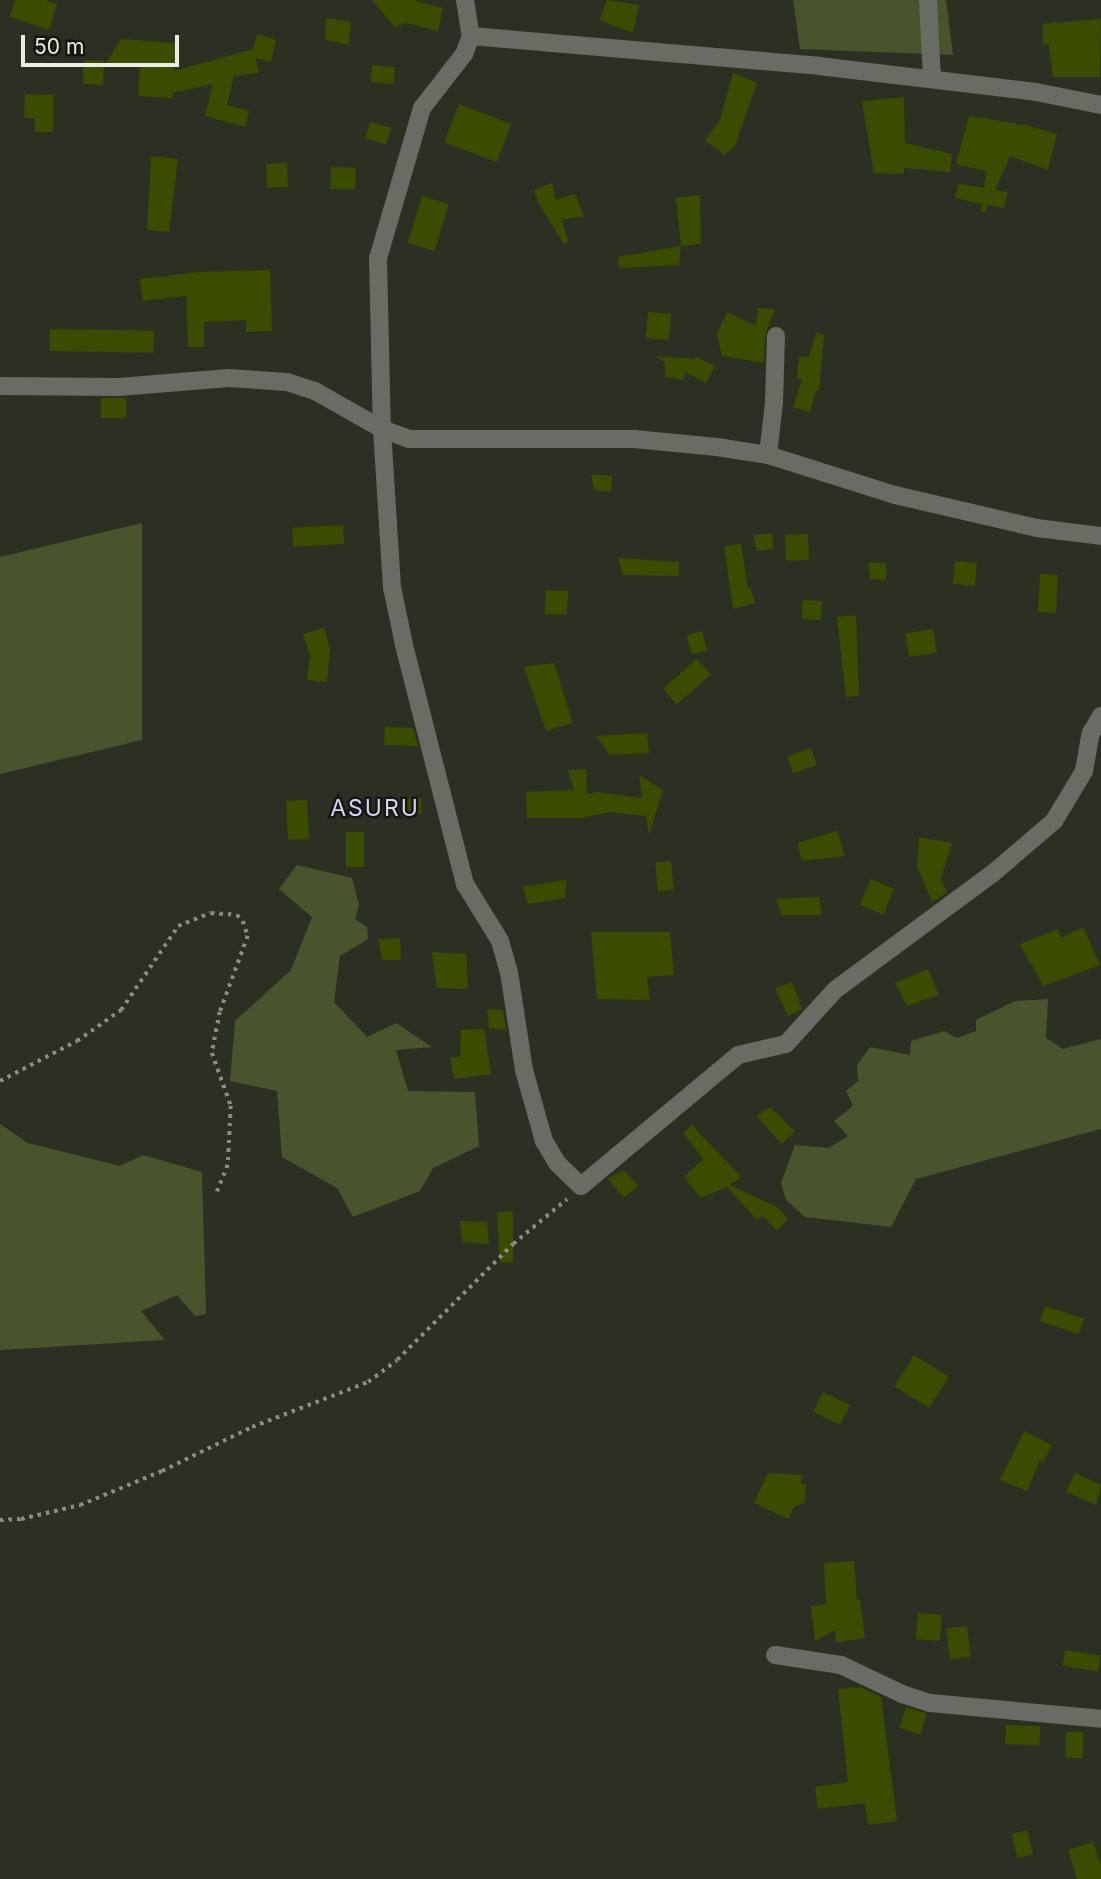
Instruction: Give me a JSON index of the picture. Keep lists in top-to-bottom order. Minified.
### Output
{"districts":["ASURU"],"scale_bar":"50 m"}
